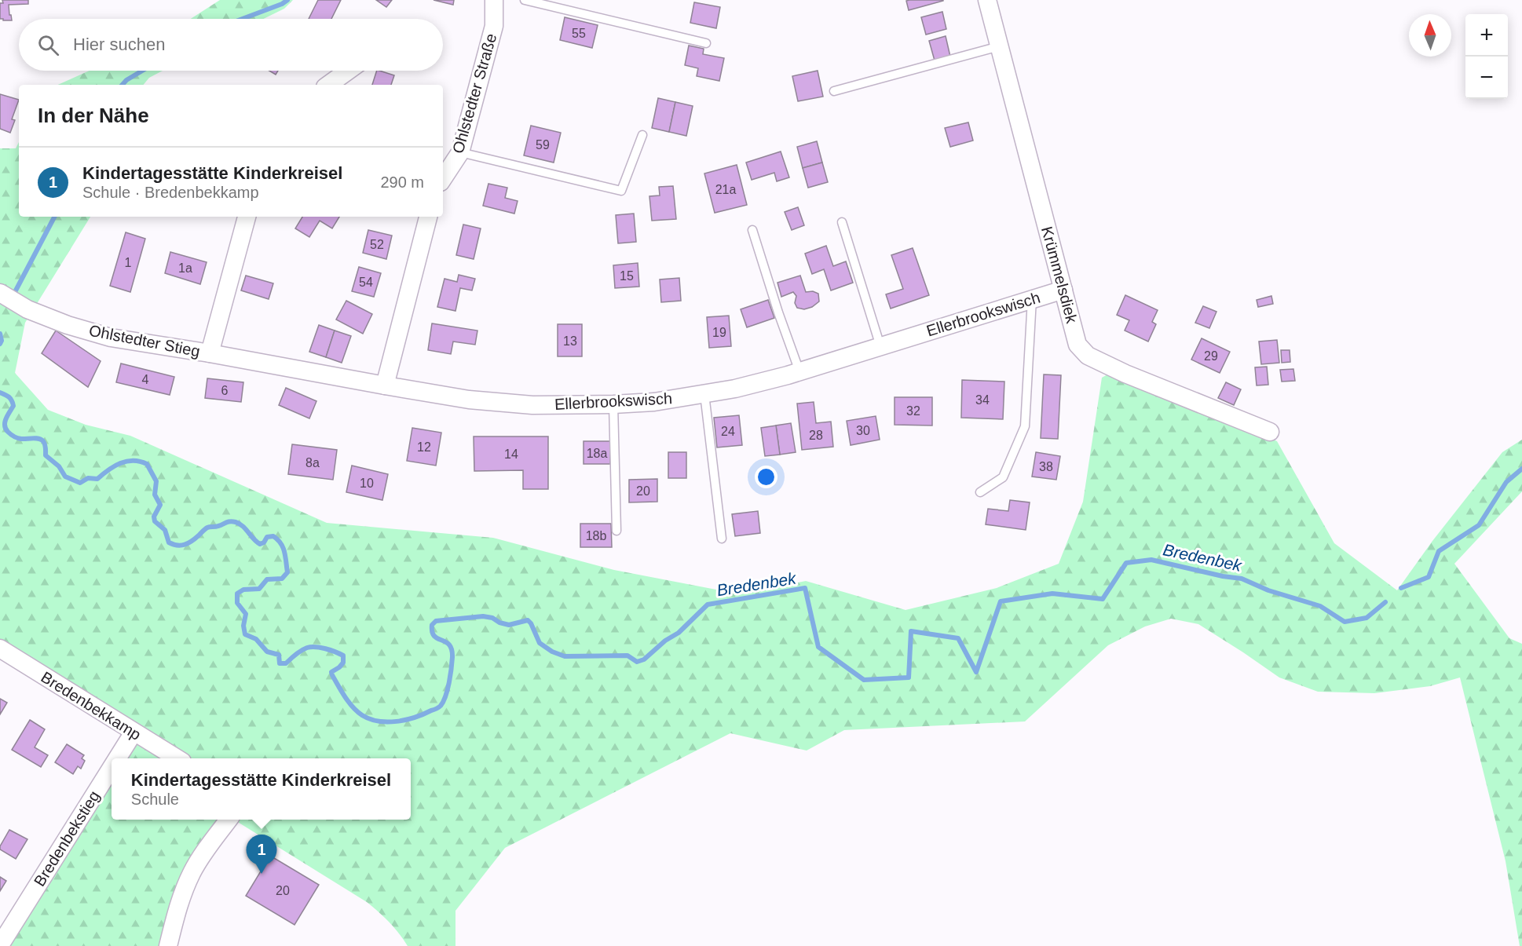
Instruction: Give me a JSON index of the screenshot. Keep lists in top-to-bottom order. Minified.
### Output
{"streets":{"street":["Ohlstedter Straße","Krümmelsdiek","Ellerbrookswisch","Ohlstedter Stieg","Bredenbekkamp","Bredenbekstieg"]},"crossings":[["Krümmelsdiek","Ellerbrookswisch"],["Ellerbrookswisch","Ohlstedter Stieg"],["Bredenbekkamp","Bredenbekstieg"]],"water":["Bredenbek"],"house_numbers":["55","59","21a","52","1","1a","15","54","19","13","29","4","6","34","32","30","24","28","12","18a","14","8a","38","10","20","18b","20"],"north":"top","page":{"map_buttons":["+","−"],"search":"Hier suchen","heading":"In der Nähe","list":[{"mark":"1","name":"Kindertagesstätte Kinderkreisel","note":"Schule · Bredenbekkamp","value":"290 m"}],"popup":["Kindertagesstätte Kinderkreisel","Schule"],"pins":"1"}}
